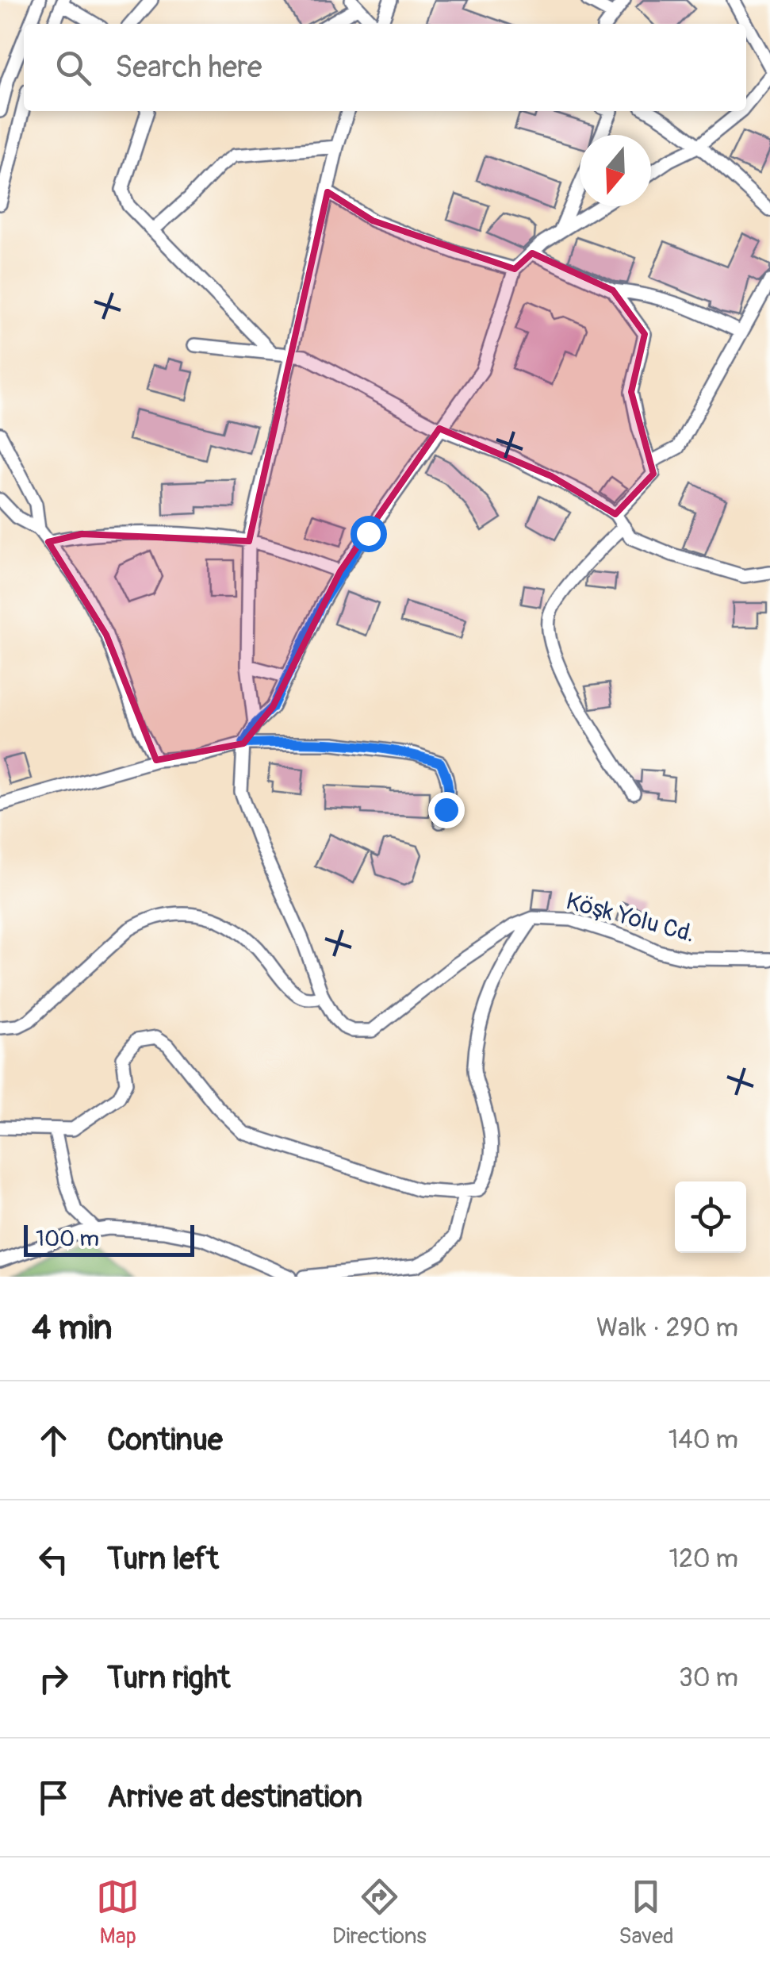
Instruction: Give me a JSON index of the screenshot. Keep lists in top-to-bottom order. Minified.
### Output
{"streets":{"street":["Köşk Yolu Cd."]},"scale_bar":"100 m","north":"bottom","page":{"search":"Search here","scale":"100 m","heading":["4 min","Walk · 290 m"],"list":[["Continue","140 m"],["Turn left","120 m"],["Turn right","30 m"],"Arrive at destination"],"nav":["Map","Directions","Saved"]}}
